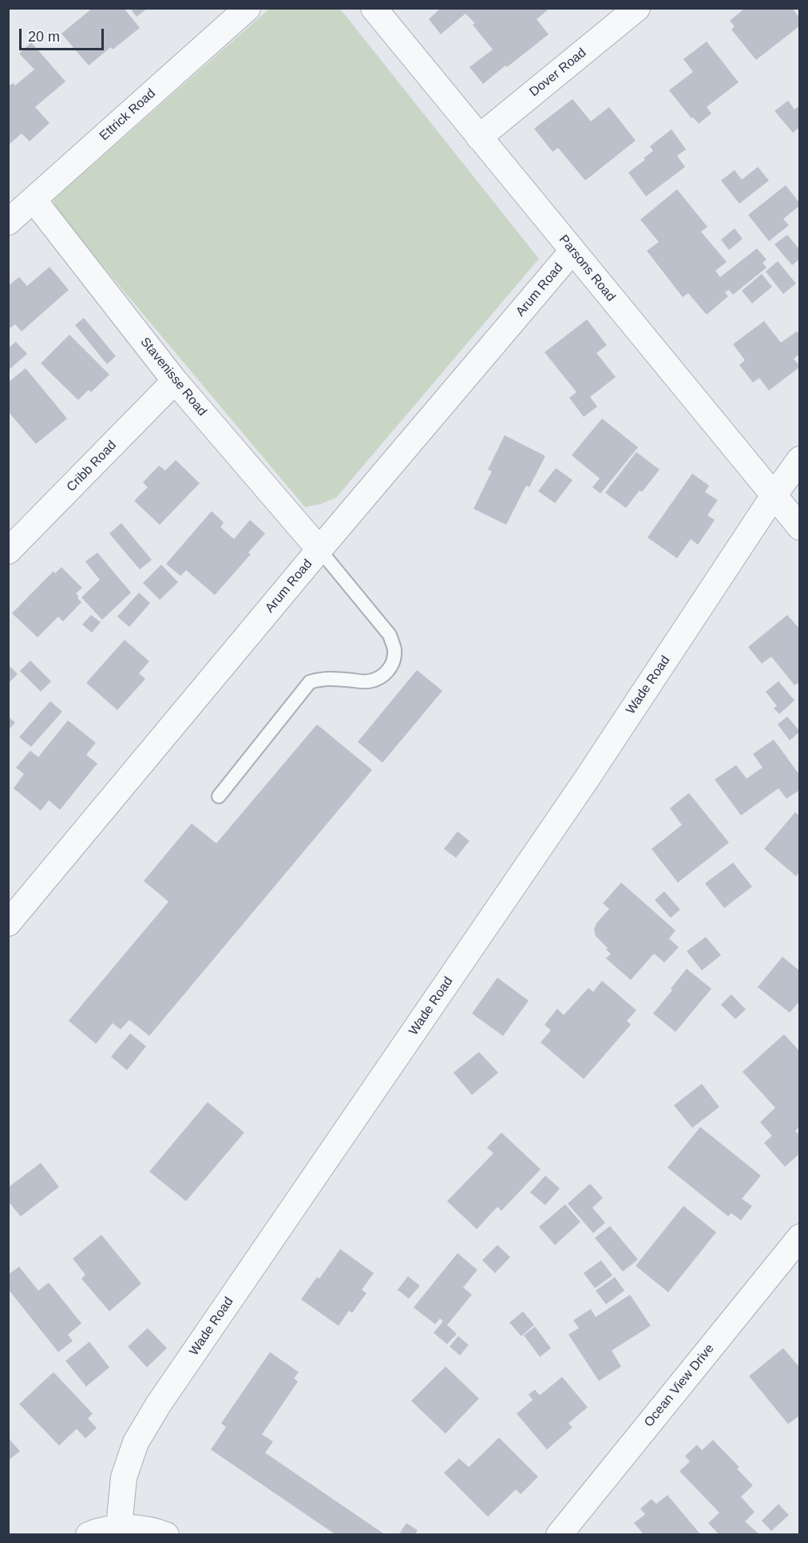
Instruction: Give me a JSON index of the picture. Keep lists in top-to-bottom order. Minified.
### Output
{"streets":{"street":["Dover Road","Ettrick Road","Parsons Road","Arum Road","Stavenisse Road","Cribb Road","Wade Road","Ocean View Drive"]},"crossings":[["Dover Road","Parsons Road"],["Ettrick Road","Stavenisse Road"],["Parsons Road","Arum Road"],["Parsons Road","Wade Road"],["Arum Road","Stavenisse Road"],["Stavenisse Road","Cribb Road"]],"scale_bar":"20 m"}
